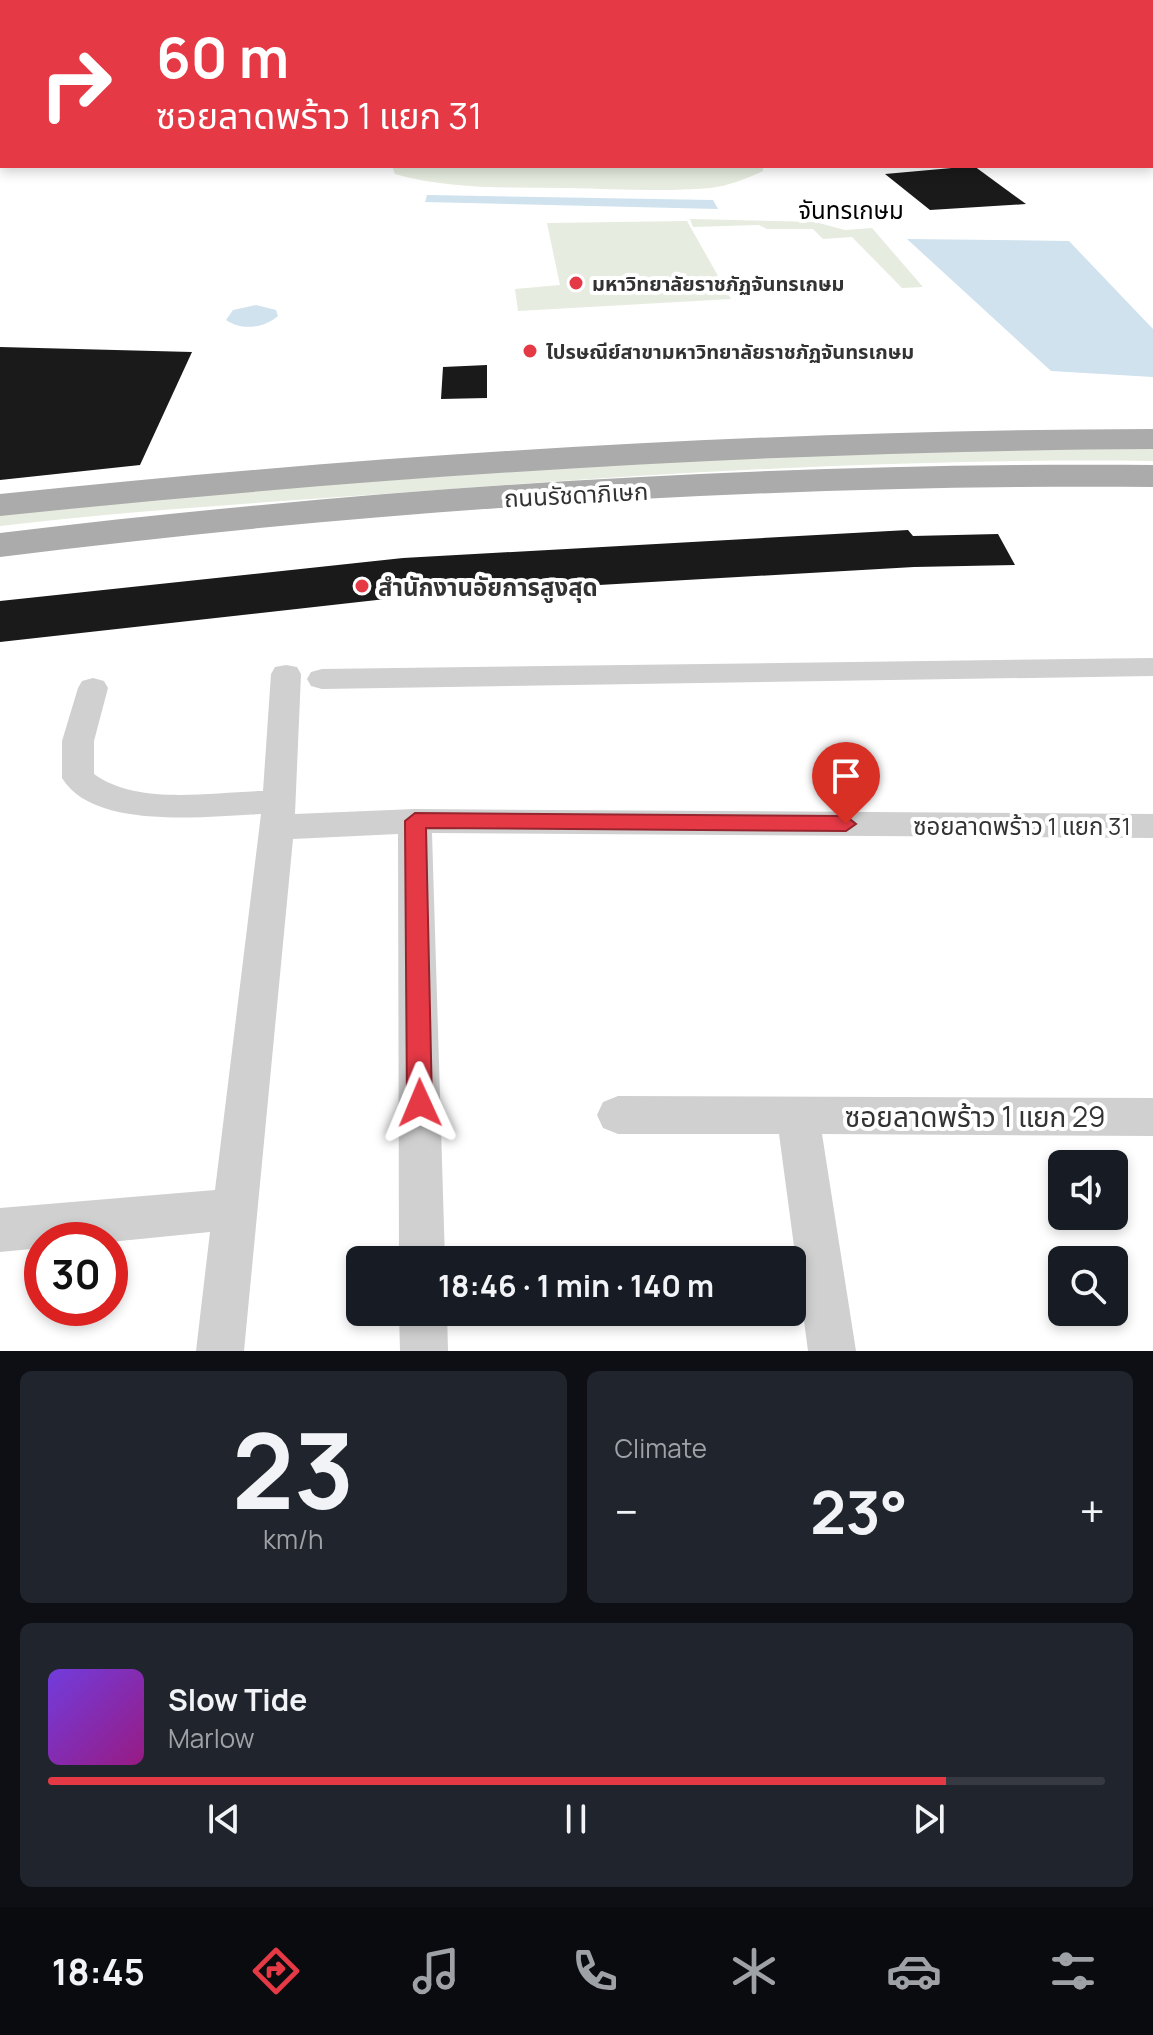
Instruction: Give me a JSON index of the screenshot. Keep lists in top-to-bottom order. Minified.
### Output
{"streets":{"main road":["ถนนรัชดาภิเษก"],"street":["ซอยลาดพร้าว 1 แยก 31","ซอยลาดพร้าว 1 แยก 29"]},"districts":["จันทรเกษม"],"places":["มหาวิทยาลัยราชภัฏจันทรเกษม","ไปรษณีย์สาขามหาวิทยาลัยราชภัฏจันทรเกษม","สำนักงานอัยการสูงสุด"],"page":{"turn":["60 m","ซอยลาดพร้าว 1 แยก 31"],"limit":"30","trip":"18:46 · 1 min · 140 m","tile":[["23","km/h"],"Climate"],"heat":["−","23°","+"],"song":["Slow Tide","Marlow"],"tabs":"18:45"}}
